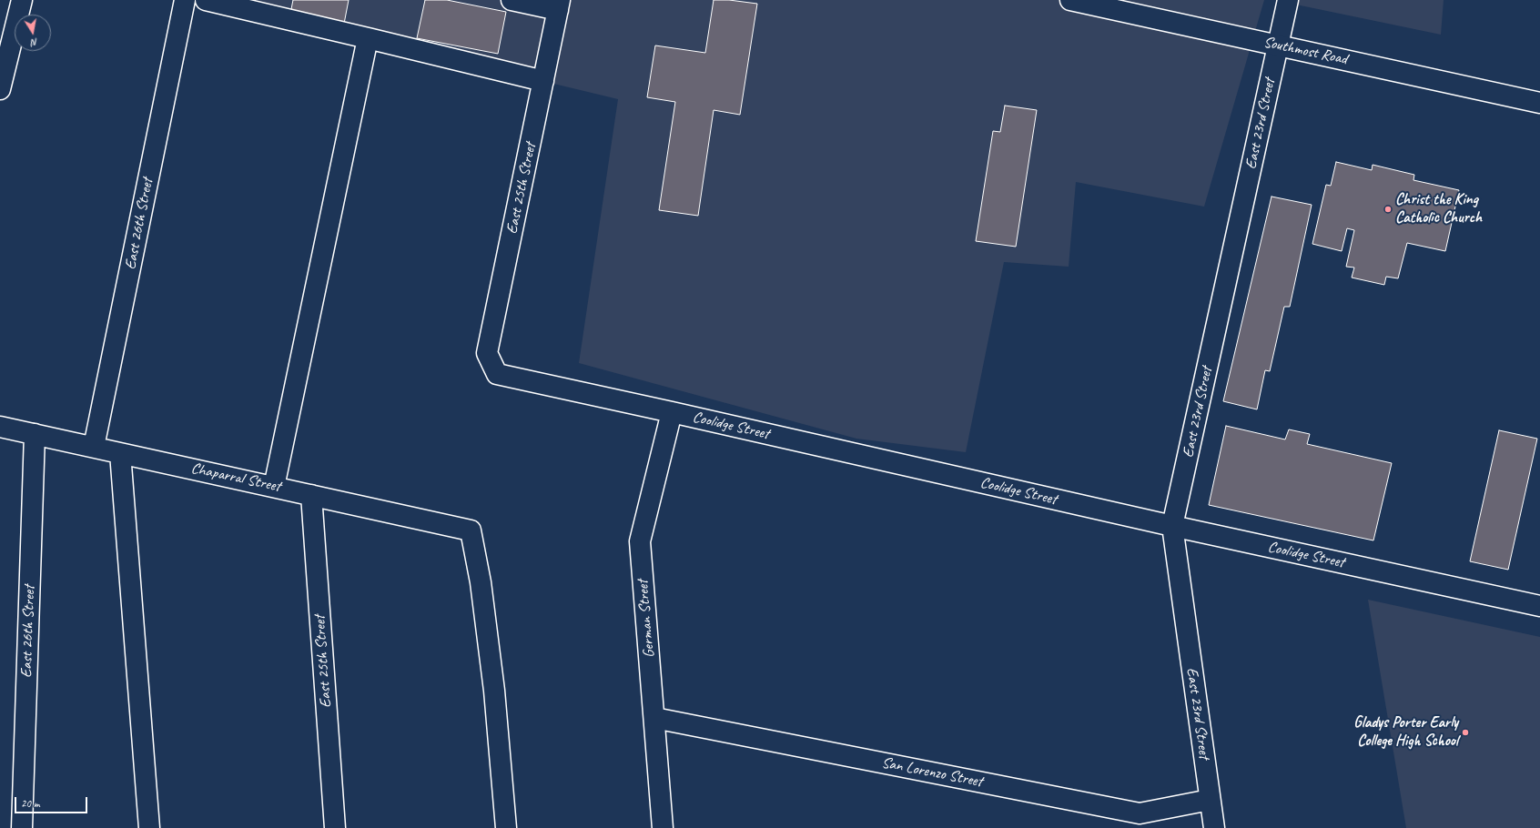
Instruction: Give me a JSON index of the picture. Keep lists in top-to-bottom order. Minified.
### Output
{"streets":{"street":["Southmost Road","East 23rd Street","East 25th Street","East 26th Street","Coolidge Street","Chaparral Street","German Street","San Lorenzo Street"]},"crossings":[["Southmost Road","East 23rd Street"],["East 23rd Street","Coolidge Street"],["East 23rd Street","San Lorenzo Street"],["East 25th Street","Coolidge Street"],["East 25th Street","Chaparral Street"],["East 26th Street","Chaparral Street"],["Coolidge Street","German Street"],["German Street","San Lorenzo Street"]],"places":["Christ the King Catholic Church","Gladys Porter Early College High School"],"scale_bar":"20 m","north":"bottom"}
